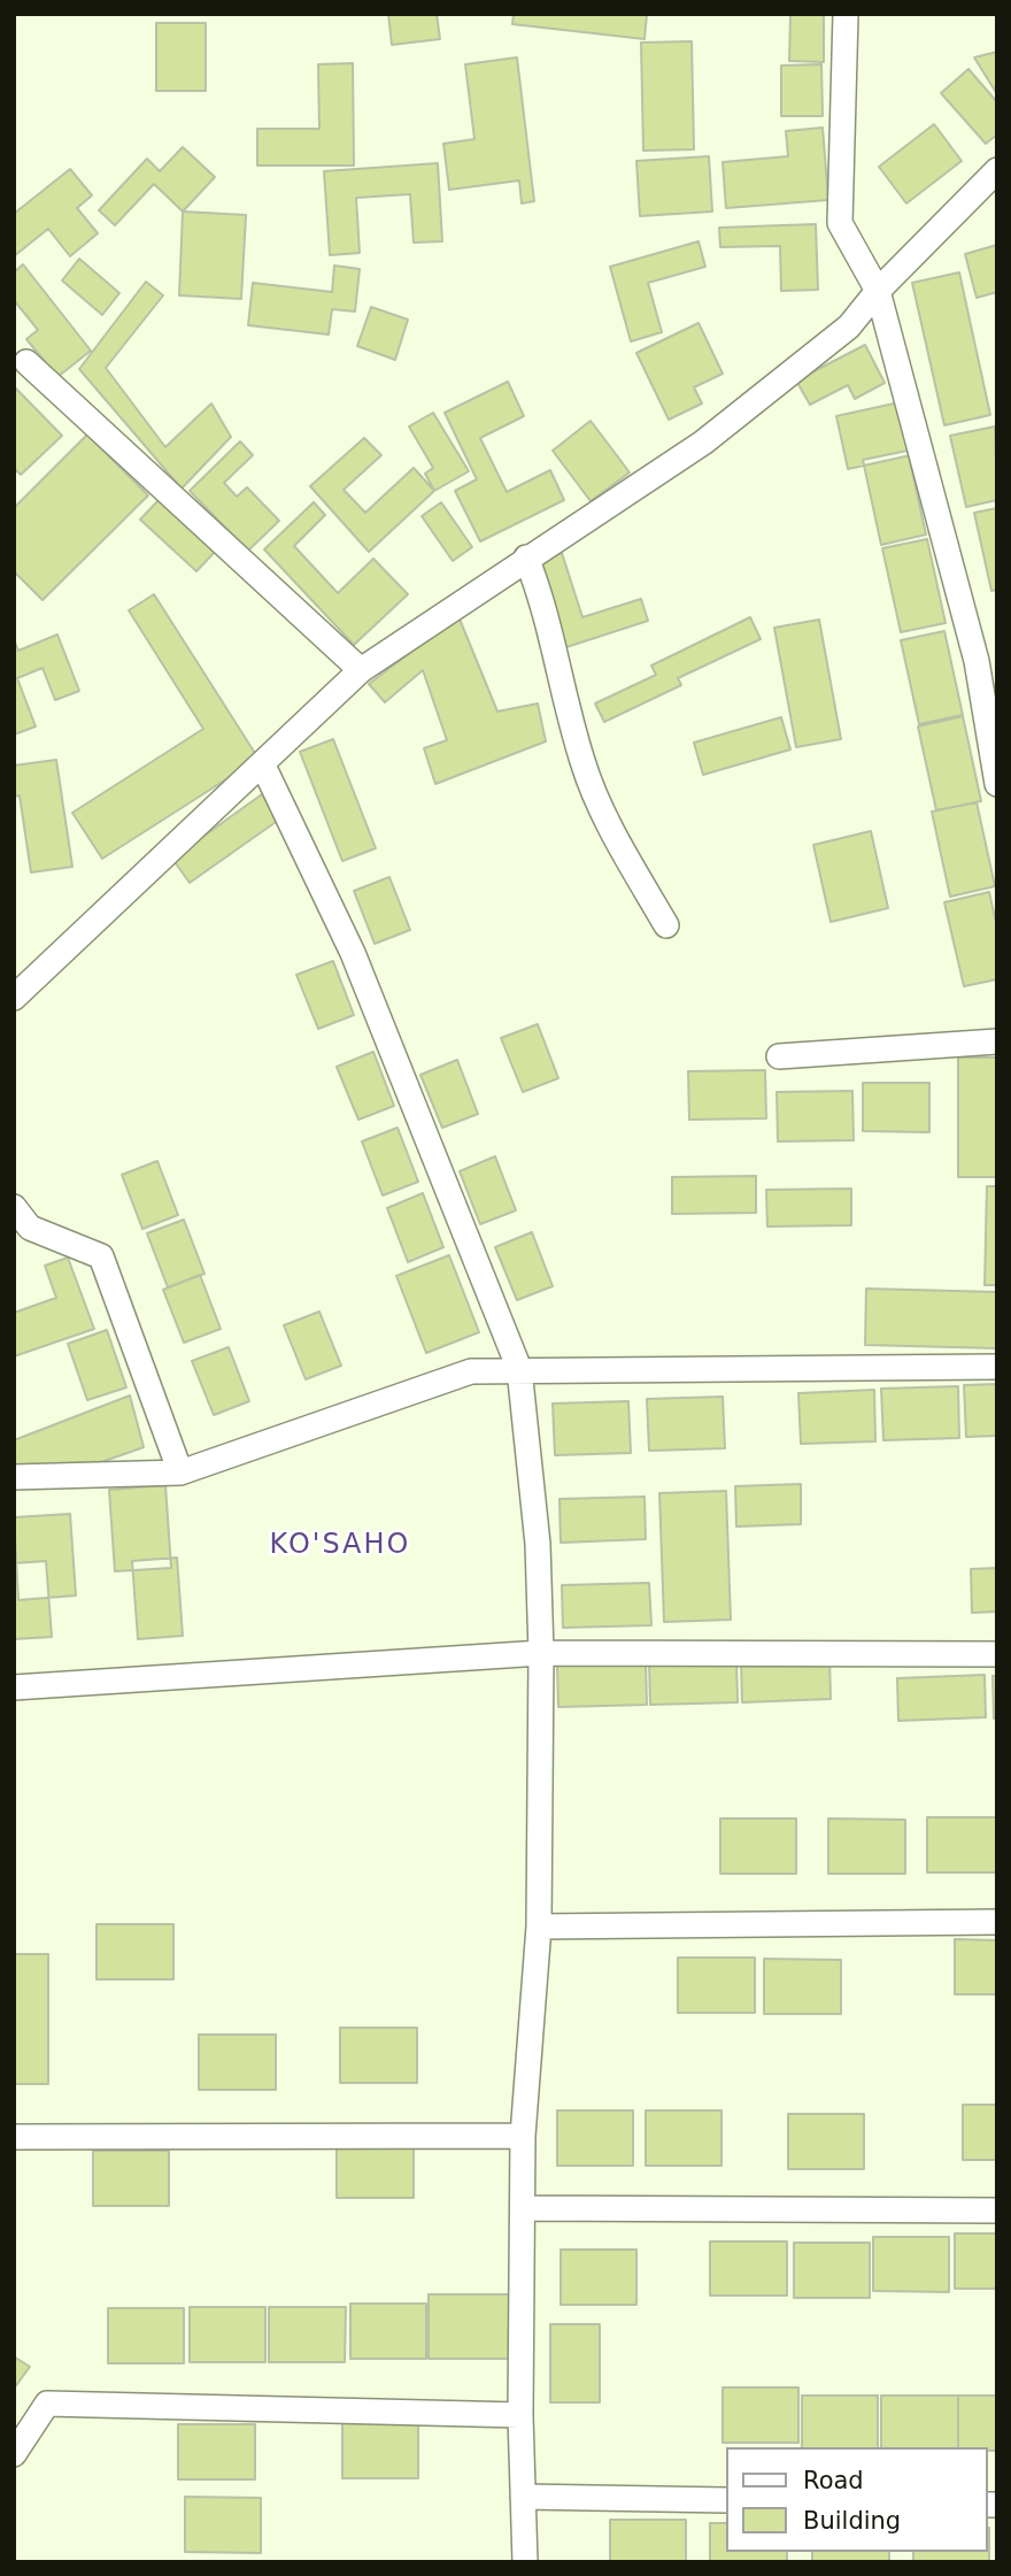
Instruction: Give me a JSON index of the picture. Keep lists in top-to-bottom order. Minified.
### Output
{"districts":["KO'SAHO"],"legend":["Road","Building"]}
